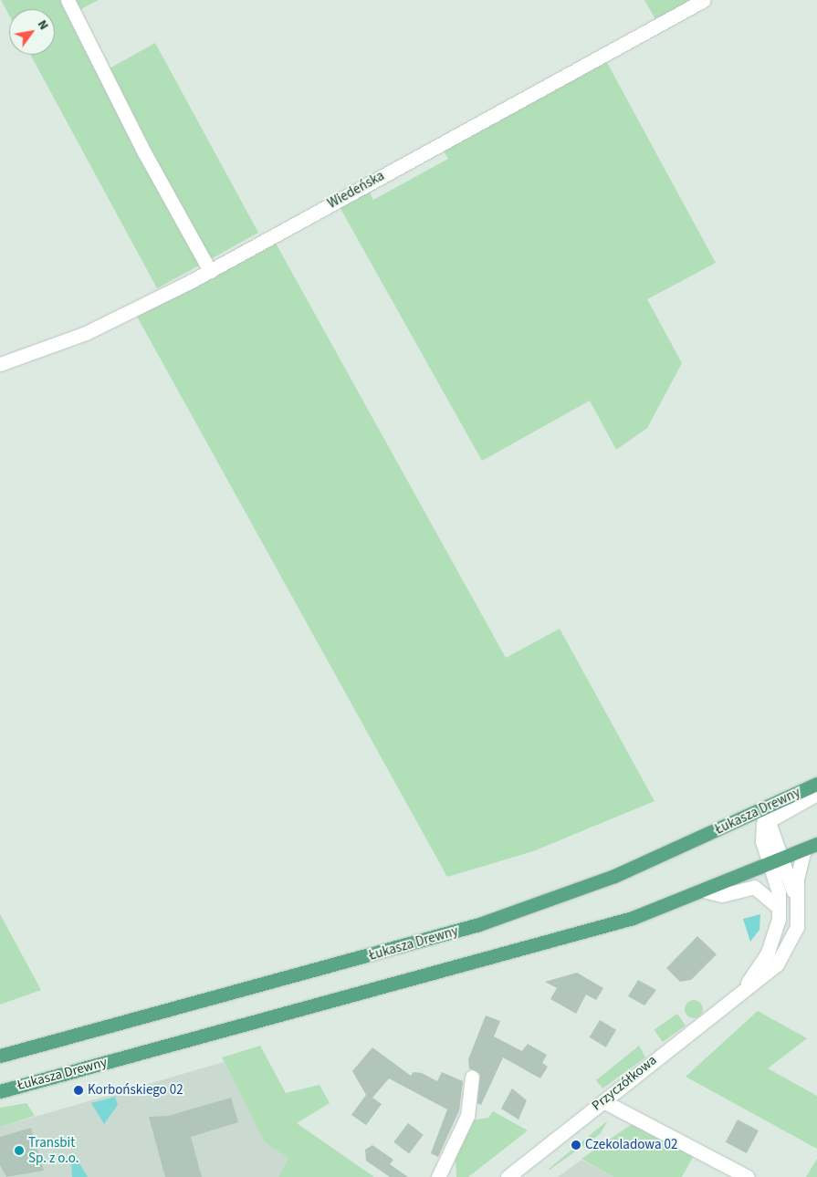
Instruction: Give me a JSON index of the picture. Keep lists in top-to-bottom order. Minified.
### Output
{"streets":{"main road":["Łukasza Drewny"],"street":["Wiedeńska","Przyczółkowa"]},"crossings":[["Łukasza Drewny","Przyczółkowa"]],"places":["Korbońskiego 02","Czekoladowa 02","Transbit Sp. z o.o."],"north":"top right"}
